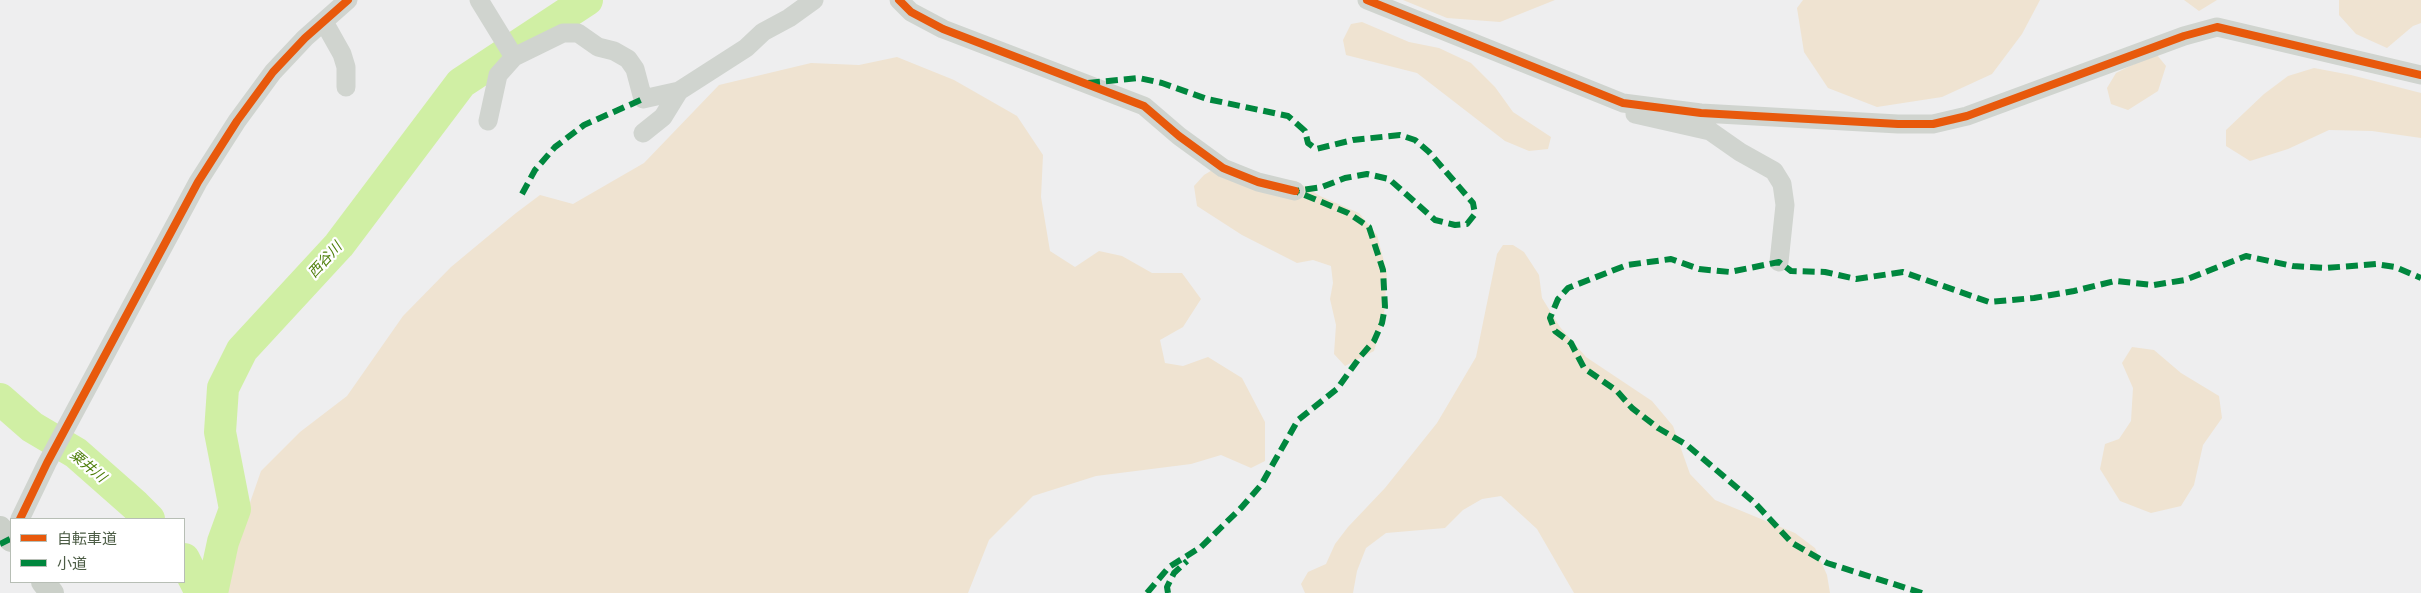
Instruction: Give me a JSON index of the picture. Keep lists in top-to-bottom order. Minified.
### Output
{"water":["西谷川","粟井川"],"legend":["自転車道","小道"]}
